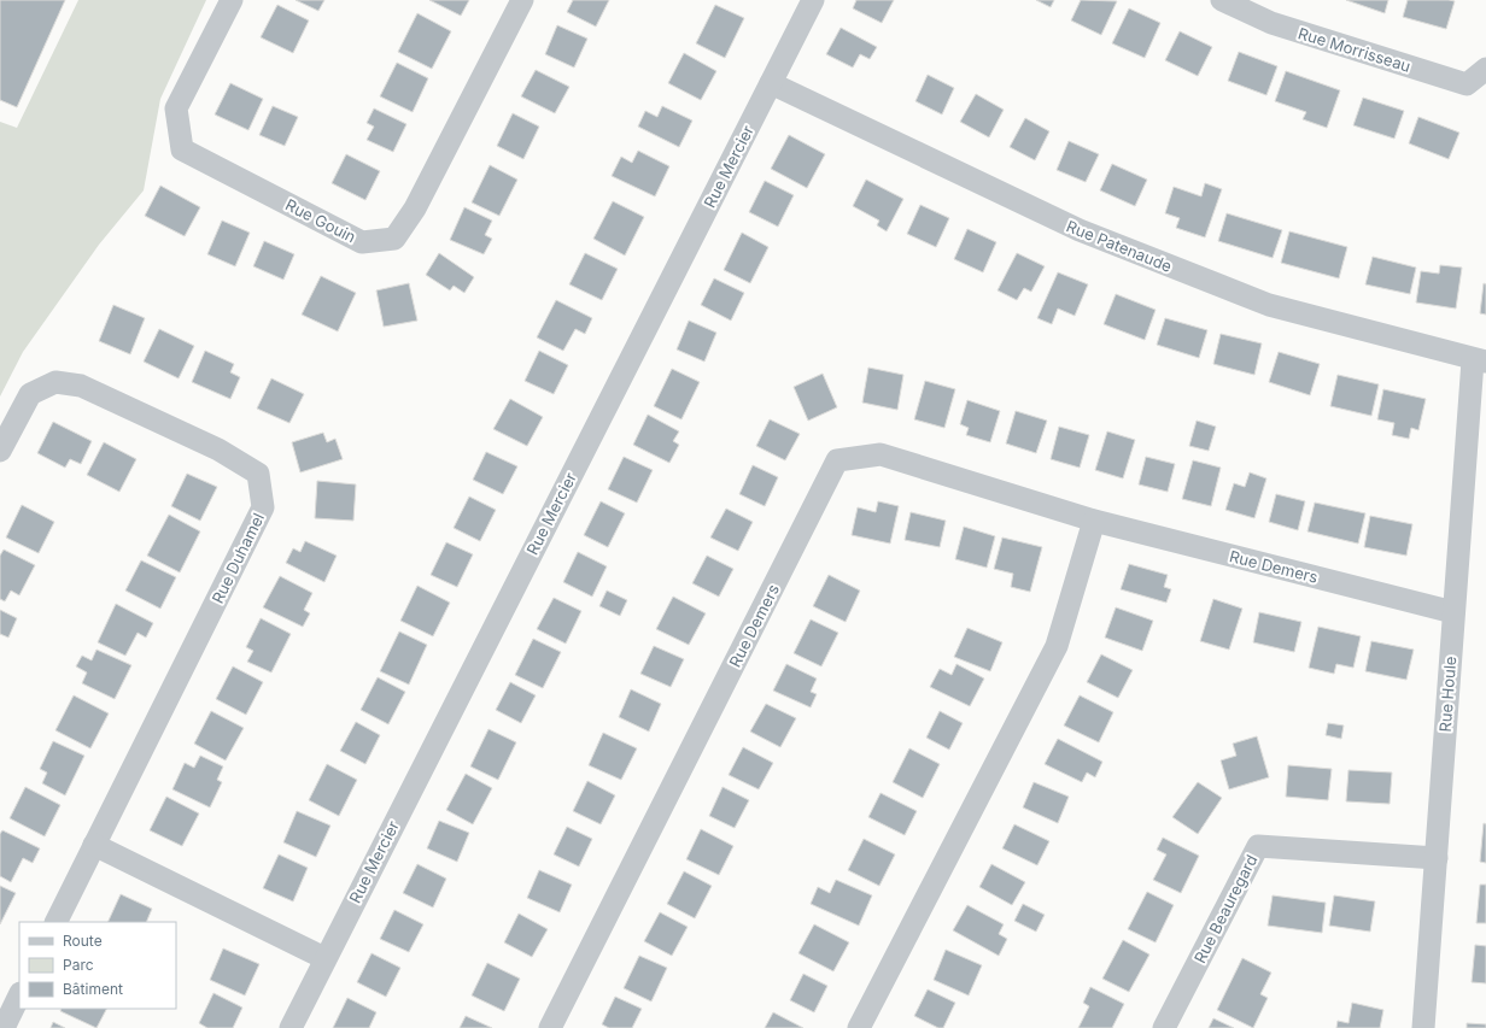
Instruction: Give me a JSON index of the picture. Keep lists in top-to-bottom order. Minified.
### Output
{"streets":{"street":["Rue Morrisseau","Rue Mercier","Rue Gouin","Rue Patenaude","Rue Duhamel","Rue Demers","Rue Houle","Rue Beauregard"]},"crossings":[["Rue Mercier","Rue Patenaude"],["Rue Patenaude","Rue Houle"],["Rue Demers","Rue Houle"],["Rue Houle","Rue Beauregard"]],"legend":["Route","Parc","Bâtiment"]}
